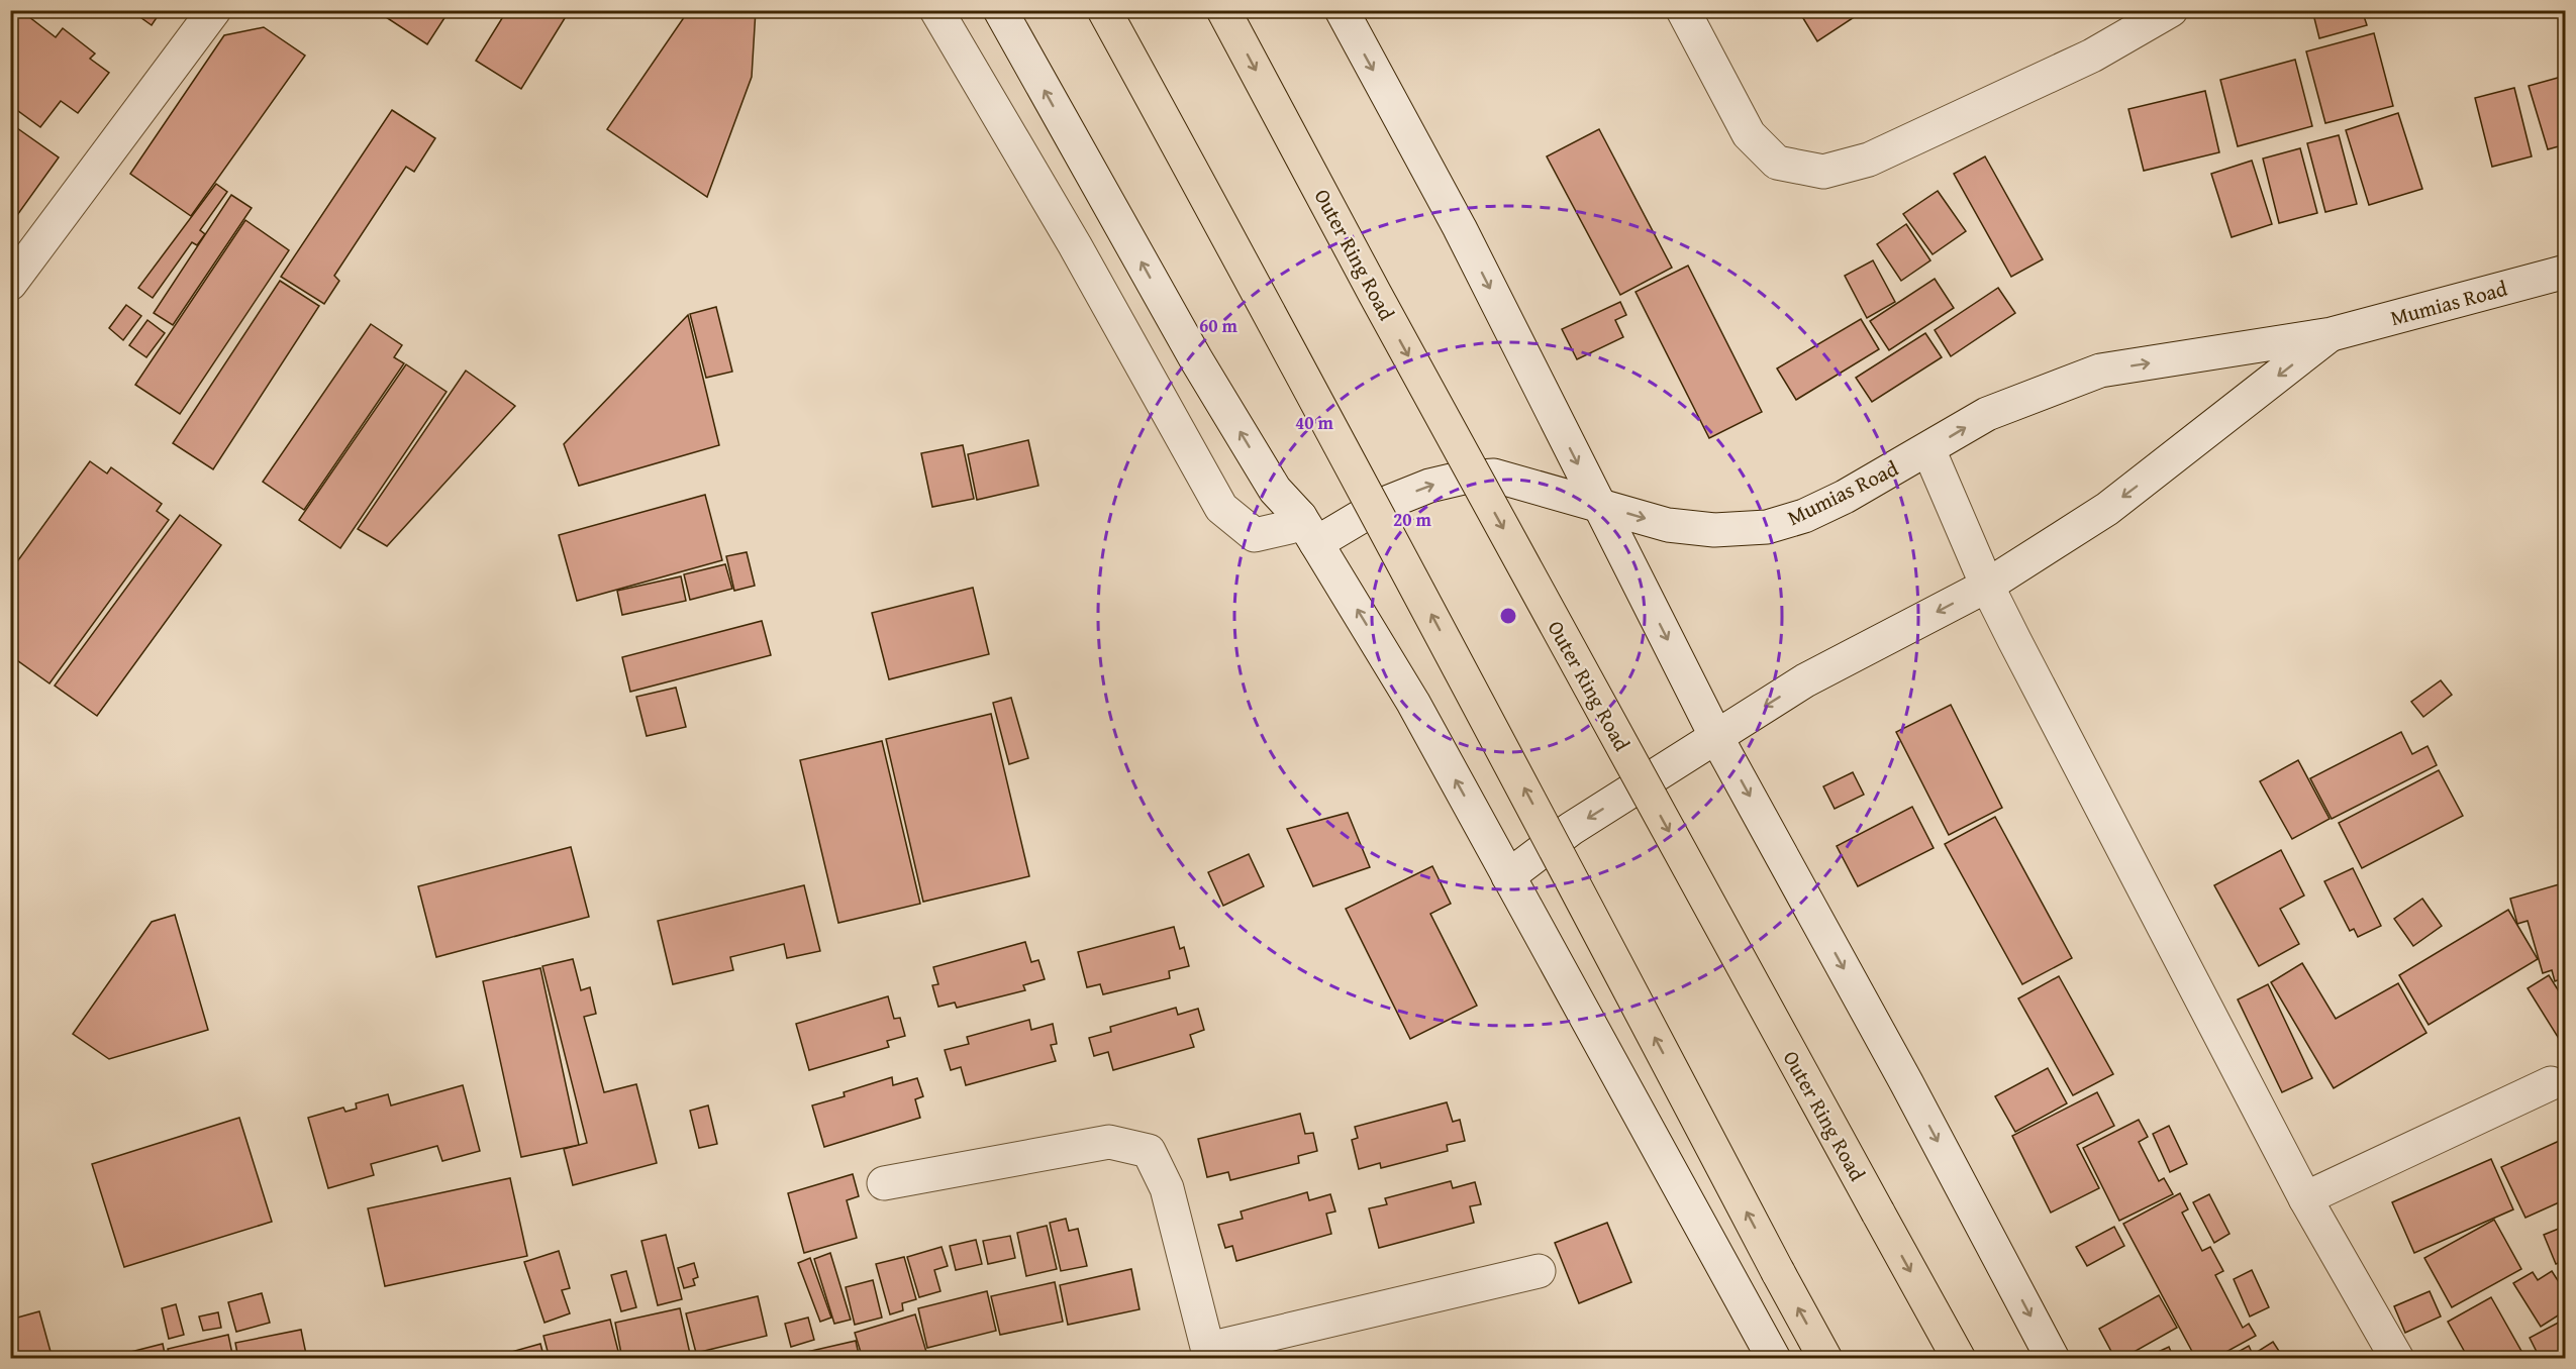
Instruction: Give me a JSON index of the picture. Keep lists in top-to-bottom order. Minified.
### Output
{"streets":{"main road":["Outer Ring Road","Mumias Road"]},"rings":["60 m","40 m","20 m"]}
